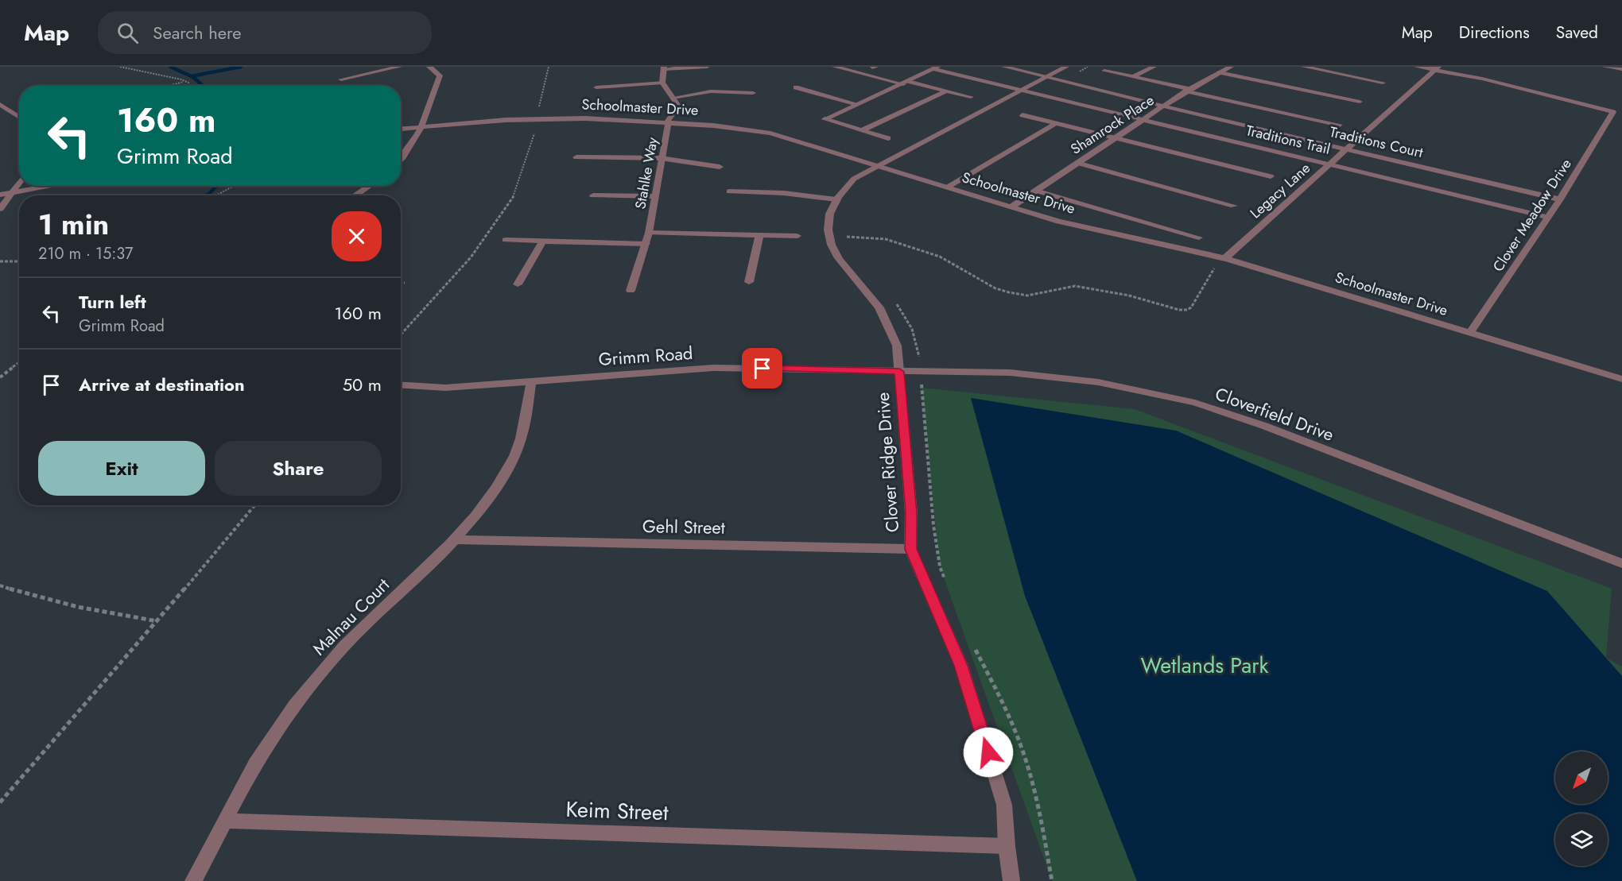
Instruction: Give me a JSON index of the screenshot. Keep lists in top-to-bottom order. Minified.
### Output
{"streets":{"street":["Schoolmaster Drive","Shamrock Place","Traditions Trail","Traditions Court","Stahlke Way","Legacy Lane","Clover Meadow Drive","Grimm Road","Cloverfield Drive","Clover Ridge Drive","Gehl Street","Malnau Court","Keim Street"]},"crossings":[["Schoolmaster Drive","Shamrock Place"],["Schoolmaster Drive","Stahlke Way"],["Schoolmaster Drive","Legacy Lane"],["Schoolmaster Drive","Clover Meadow Drive"],["Schoolmaster Drive","Clover Ridge Drive"],["Shamrock Place","Traditions Trail"],["Shamrock Place","Traditions Court"],["Traditions Trail","Legacy Lane"],["Traditions Trail","Clover Meadow Drive"],["Traditions Trail","Clover Ridge Drive"],["Traditions Court","Legacy Lane"],["Traditions Court","Clover Meadow Drive"],["Traditions Court","Clover Ridge Drive"],["Legacy Lane","Clover Meadow Drive"],["Grimm Road","Cloverfield Drive"],["Grimm Road","Clover Ridge Drive"],["Grimm Road","Malnau Court"],["Cloverfield Drive","Clover Ridge Drive"],["Clover Ridge Drive","Gehl Street"],["Clover Ridge Drive","Keim Street"],["Gehl Street","Malnau Court"],["Malnau Court","Keim Street"]],"parks":["Wetlands Park"],"north":"bottom left","page":{"header":"Map","search":"Search here","nav":["Map","Directions","Saved"],"turn":["160 m","Grimm Road"],"heading":["1 min","210 m · 15:37"],"list":[{"name":"Turn left","note":"Grimm Road","value":"160 m"},{"name":"Arrive at destination","value":"50 m"}],"buttons":["Exit","Share"]}}
